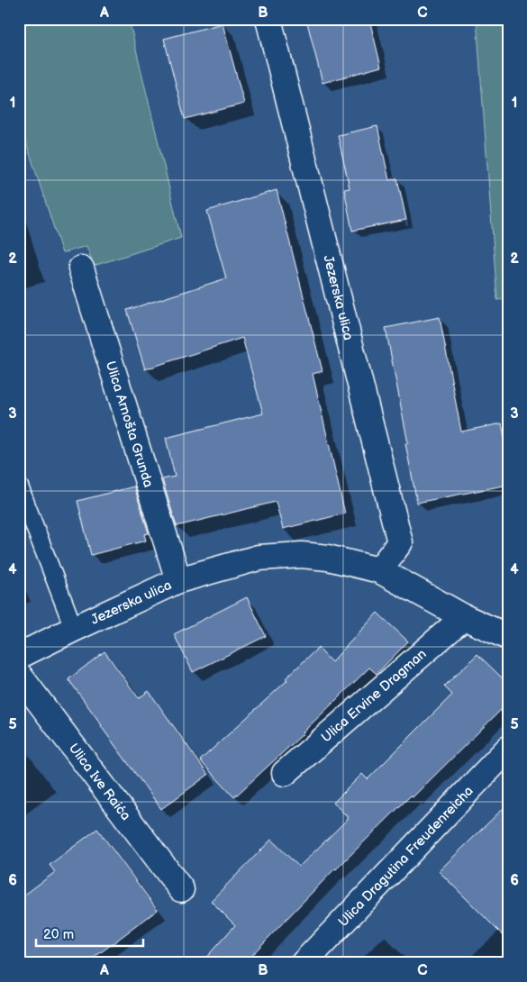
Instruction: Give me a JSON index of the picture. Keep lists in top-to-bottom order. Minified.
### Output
{"streets":{"street":["Jezerska ulica","Ulica Arnošta Grunda","Ulica Ervine Dragman","Ulica Ive Raića","Ulica Dragutina Freudenreicha"]},"crossings":[["Jezerska ulica","Ulica Arnošta Grunda"],["Jezerska ulica","Ulica Ervine Dragman"]],"scale_bar":"20 m","grid":{"columns":["A","B","C"],"rows":["1","2","3","4","5","6"]}}
